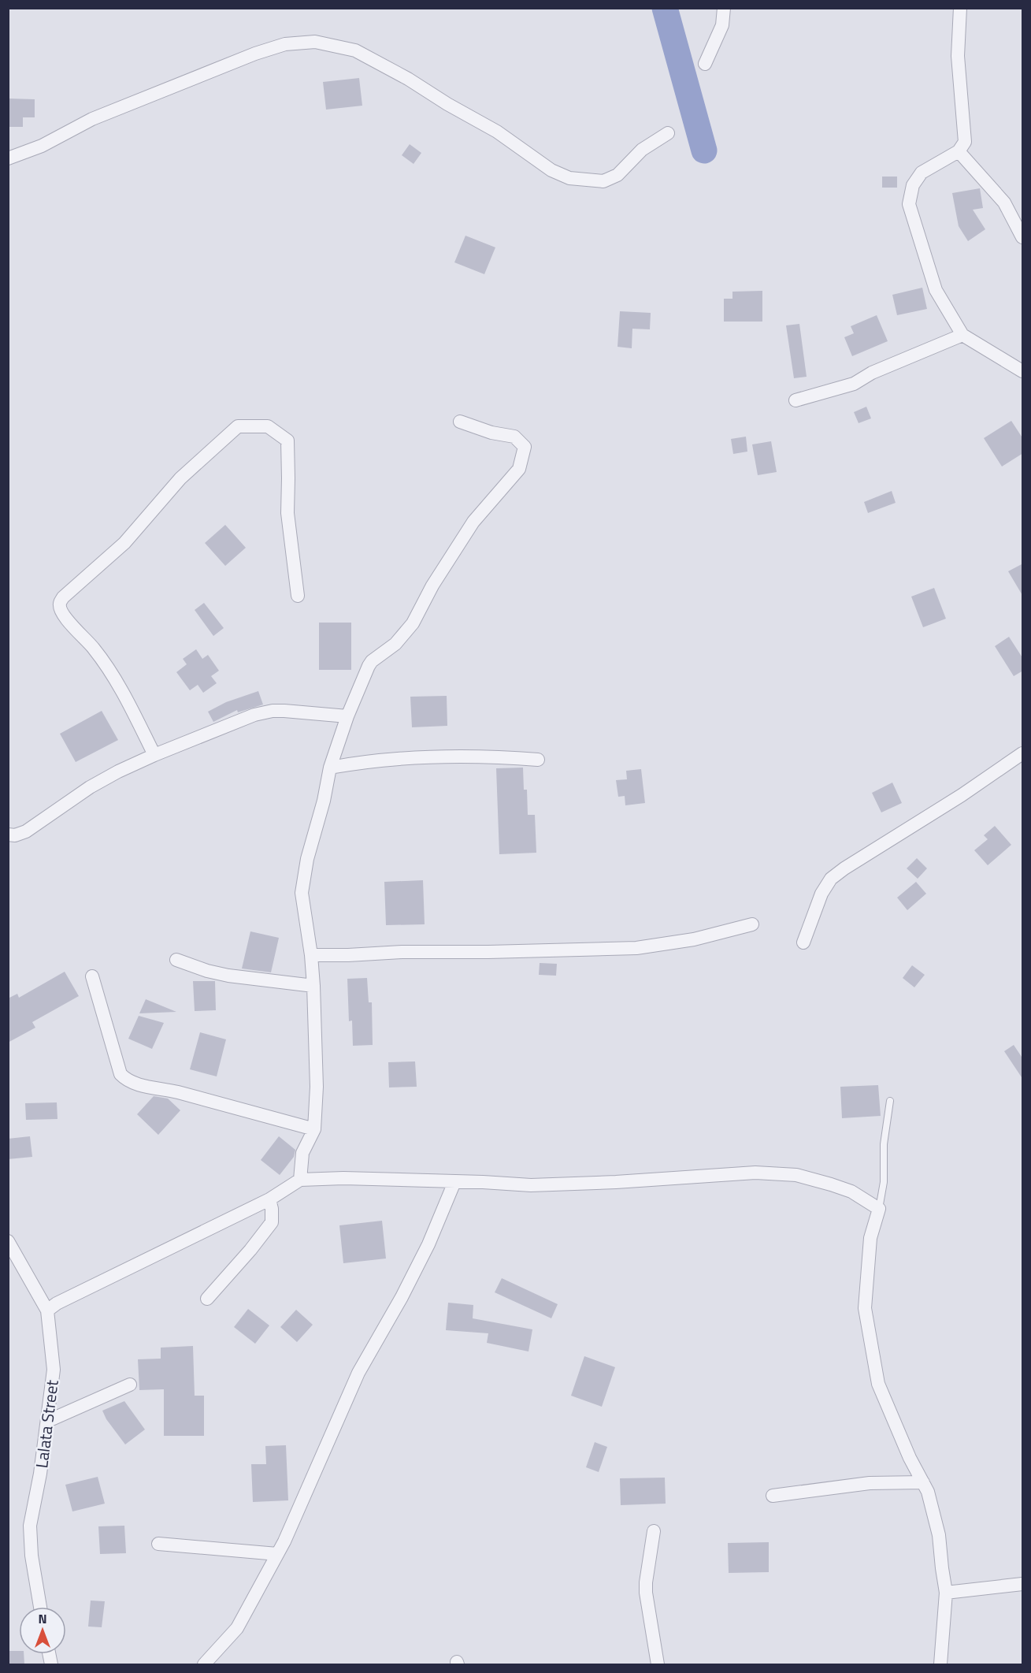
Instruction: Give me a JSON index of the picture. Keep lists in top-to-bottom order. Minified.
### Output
{"streets":{"street":["Lalata Street"]},"north":"top"}
